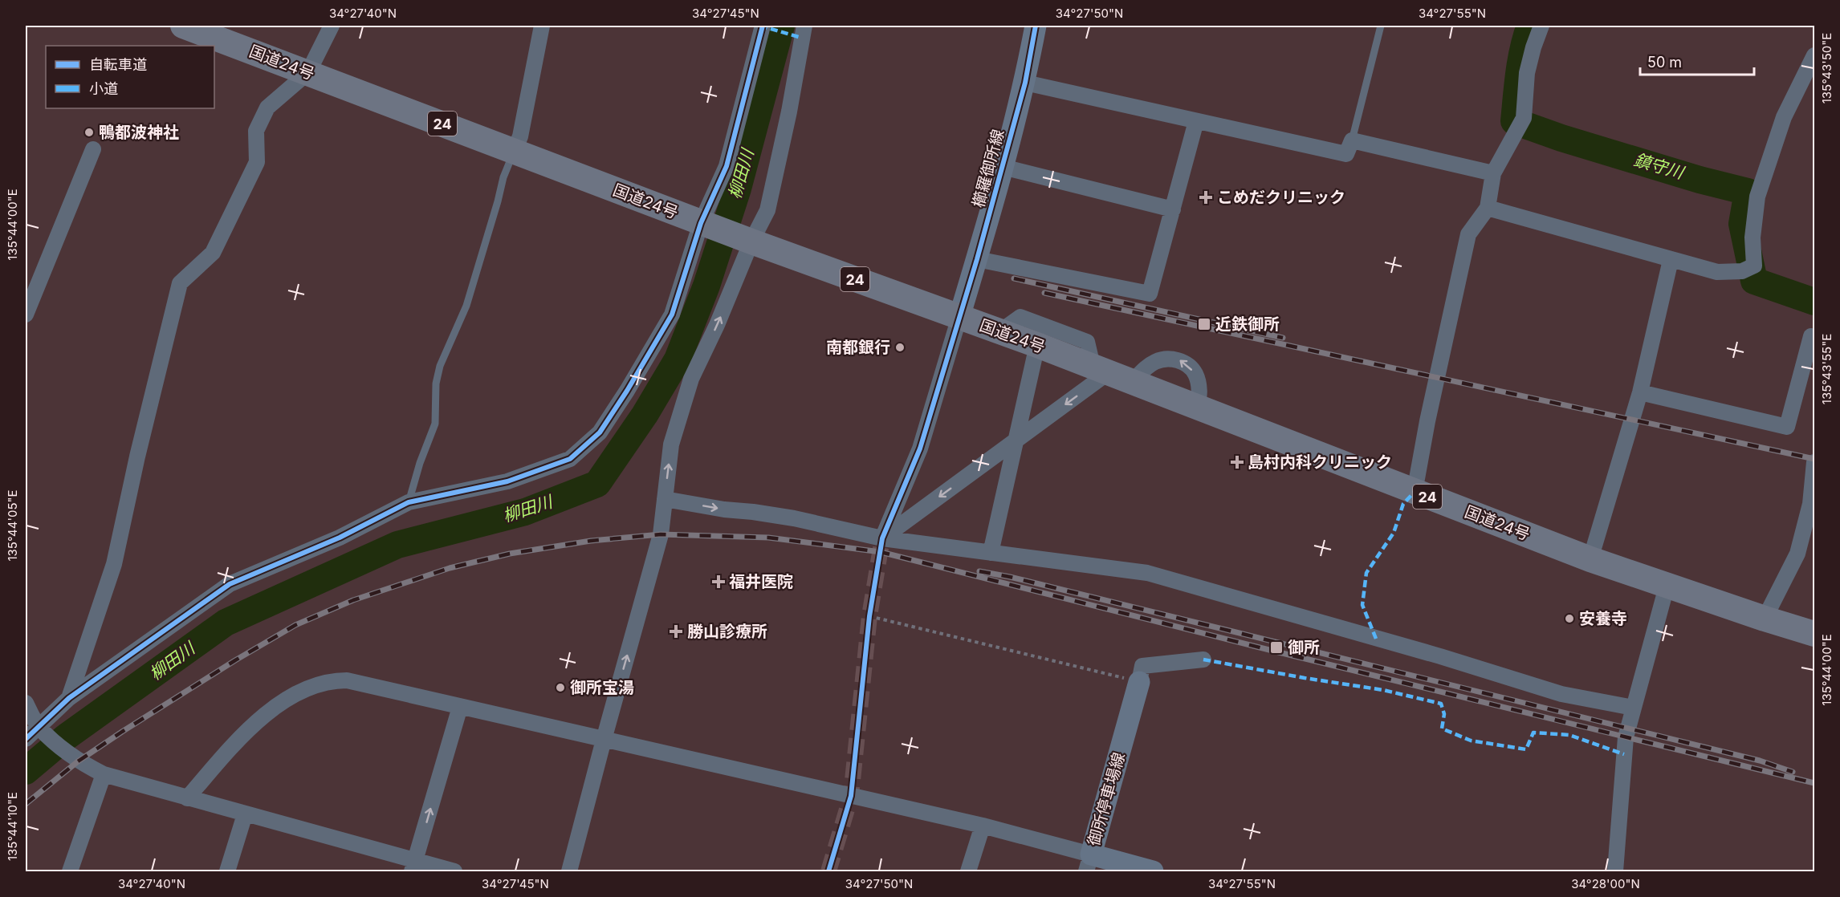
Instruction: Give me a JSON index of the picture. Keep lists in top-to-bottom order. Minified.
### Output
{"streets":{"highway":["国道24号","24"],"main road":["櫛羅御所線","御所停車場線"]},"crossings":[["国道24号","櫛羅御所線"]],"water":["鎮守川","柳田川"],"places":{"other":["鴨都波神社","南都銀行","安養寺","御所宝湯"],"health":["こめだクリニック","島村内科クリニック","福井医院","勝山診療所"],"transit":["近鉄御所","御所"]},"legend":["自転車道","小道"],"scale_bar":"50 m","coordinates":["34°27'40\"N","34°27'45\"N","34°27'50\"N","34°27'55\"N","135°43'50\"E","135°44'00\"E","135°43'55\"E","135°44'05\"E","135°44'10\"E","34°28'00\"N"]}
